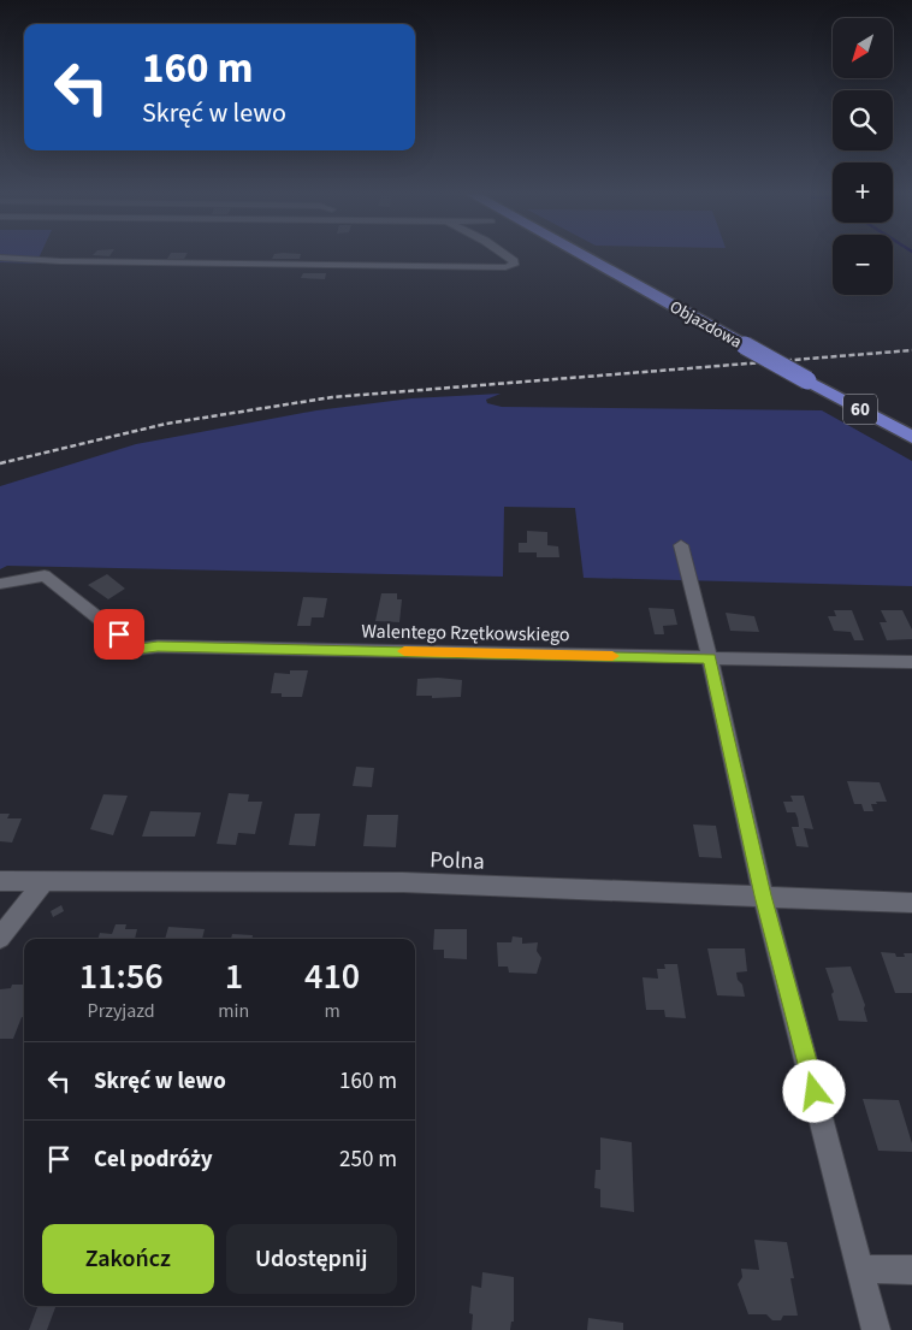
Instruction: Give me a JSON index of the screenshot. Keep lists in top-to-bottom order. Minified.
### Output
{"streets":{"main road":["Objazdowa","60"],"street":["Walentego Rzętkowskiego","Polna"]},"north":"bottom left","page":{"map_buttons":["+","−"],"turn":["160 m","Skręć w lewo"],"eta":["11:56","Przyjazd","1","min","410","m"],"list":[{"name":"Skręć w lewo","value":"160 m"},{"name":"Cel podróży","value":"250 m"}],"buttons":["Zakończ","Udostępnij"]}}
